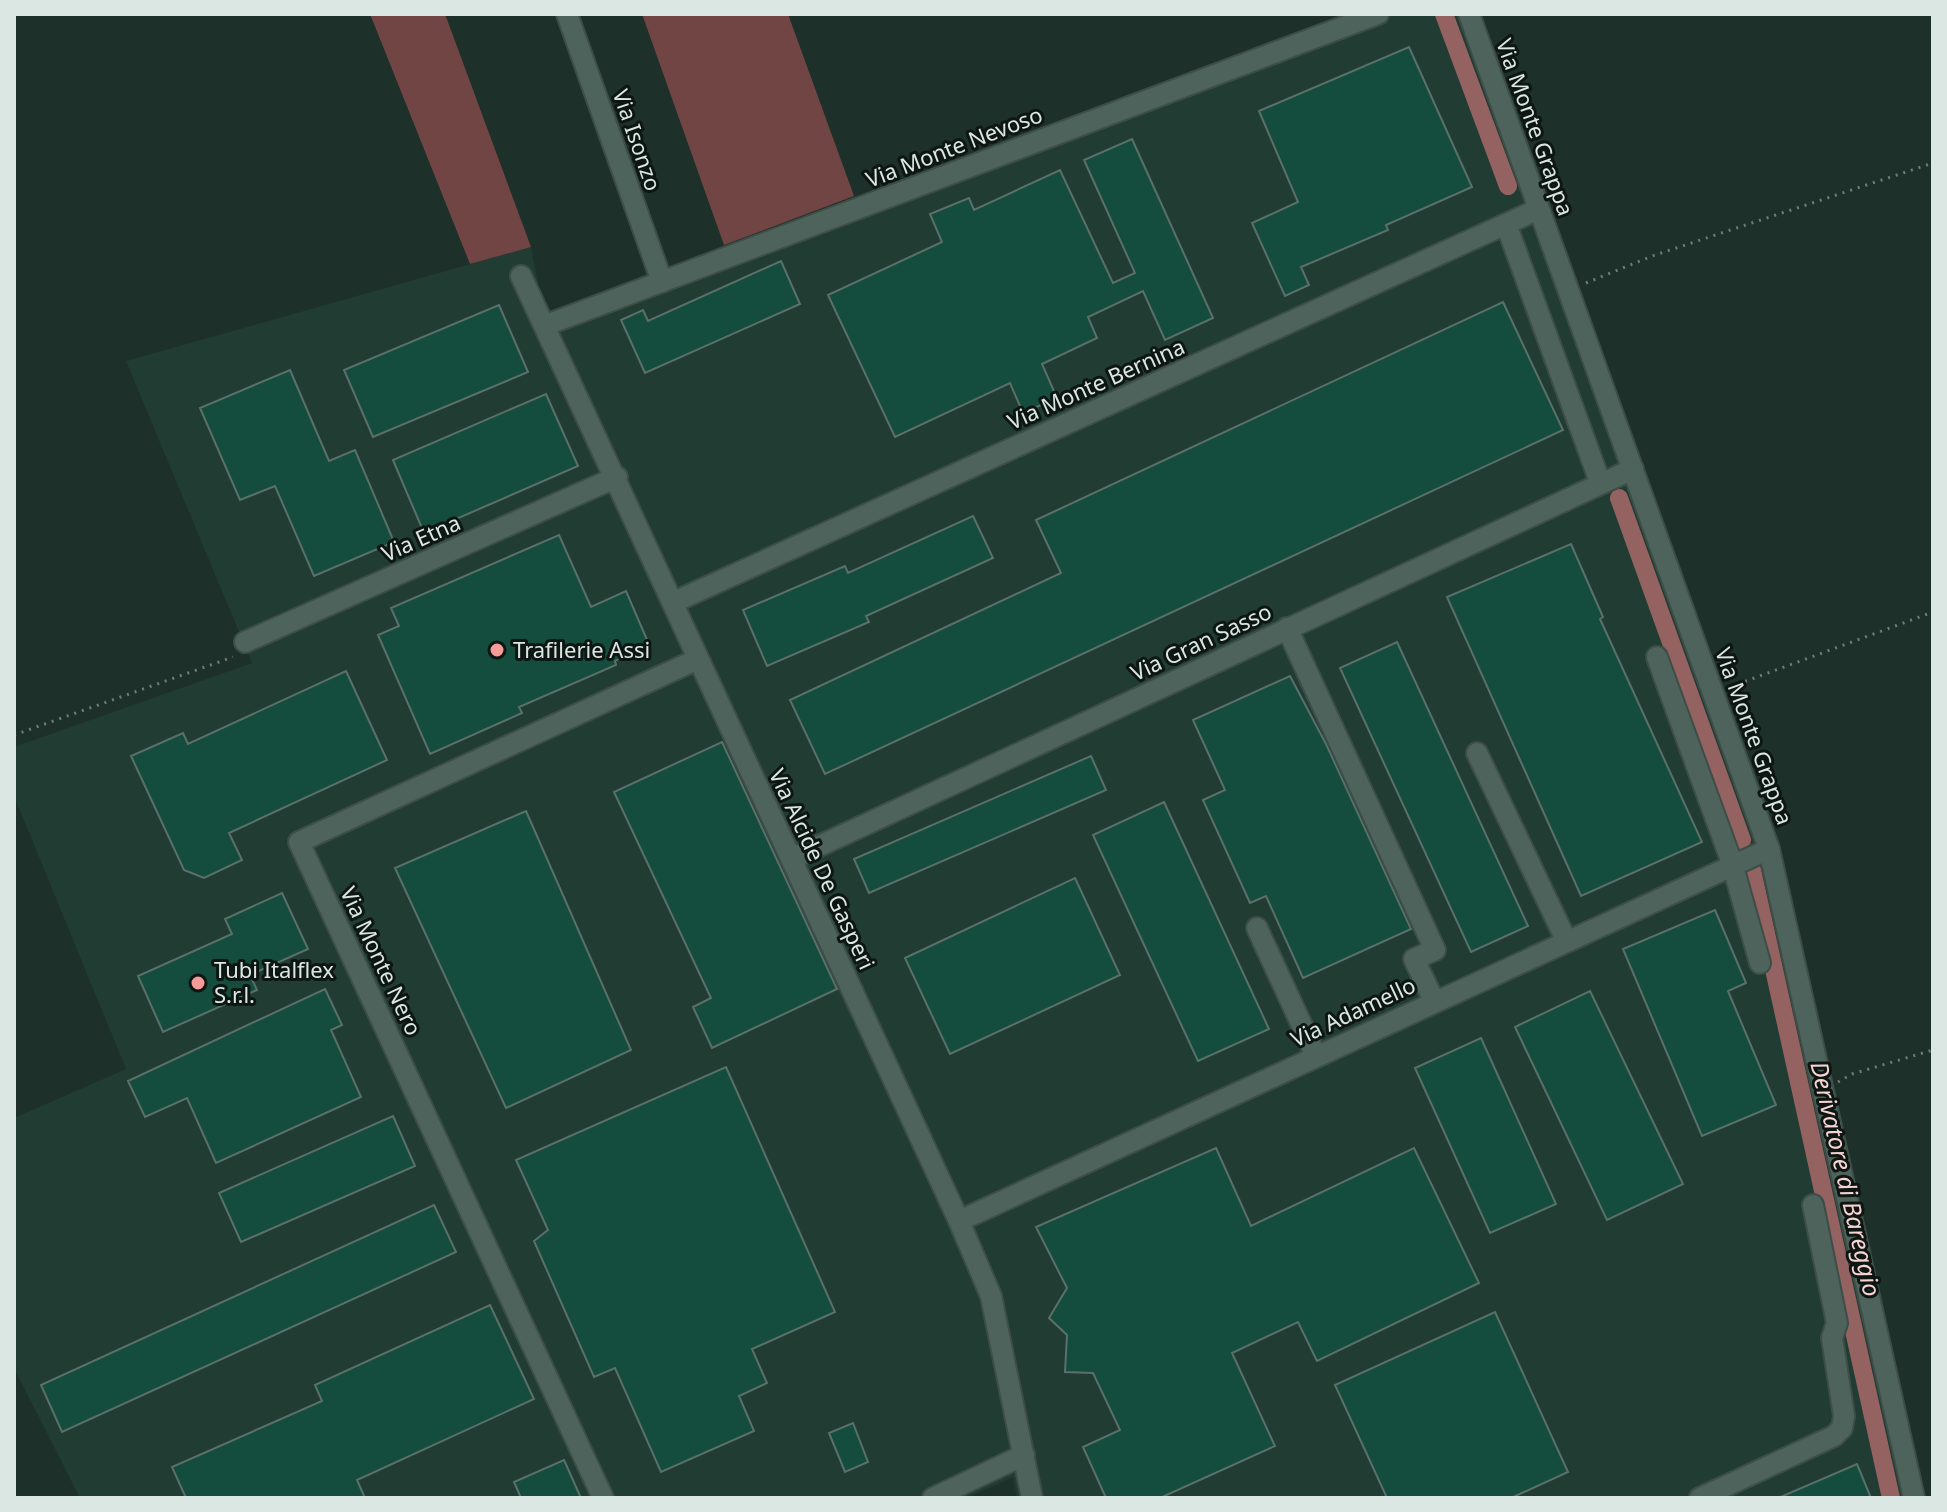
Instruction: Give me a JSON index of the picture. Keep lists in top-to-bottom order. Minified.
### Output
{"streets":{"street":["Via Monte Grappa","Via Isonzo","Via Monte Nevoso","Via Monte Bernina","Via Etna","Via Gran Sasso","Via Alcide De Gasperi","Via Monte Nero","Via Adamello"]},"crossings":[["Via Monte Grappa","Via Monte Bernina"],["Via Monte Grappa","Via Gran Sasso"],["Via Monte Grappa","Via Adamello"],["Via Isonzo","Via Monte Nevoso"],["Via Monte Nevoso","Via Alcide De Gasperi"],["Via Monte Bernina","Via Alcide De Gasperi"],["Via Etna","Via Alcide De Gasperi"],["Via Gran Sasso","Via Alcide De Gasperi"],["Via Alcide De Gasperi","Via Monte Nero"],["Via Alcide De Gasperi","Via Adamello"]],"water":["Derivatore di Bareggio"],"places":["Trafilerie Assi","Tubi Italflex S.r.l."]}
